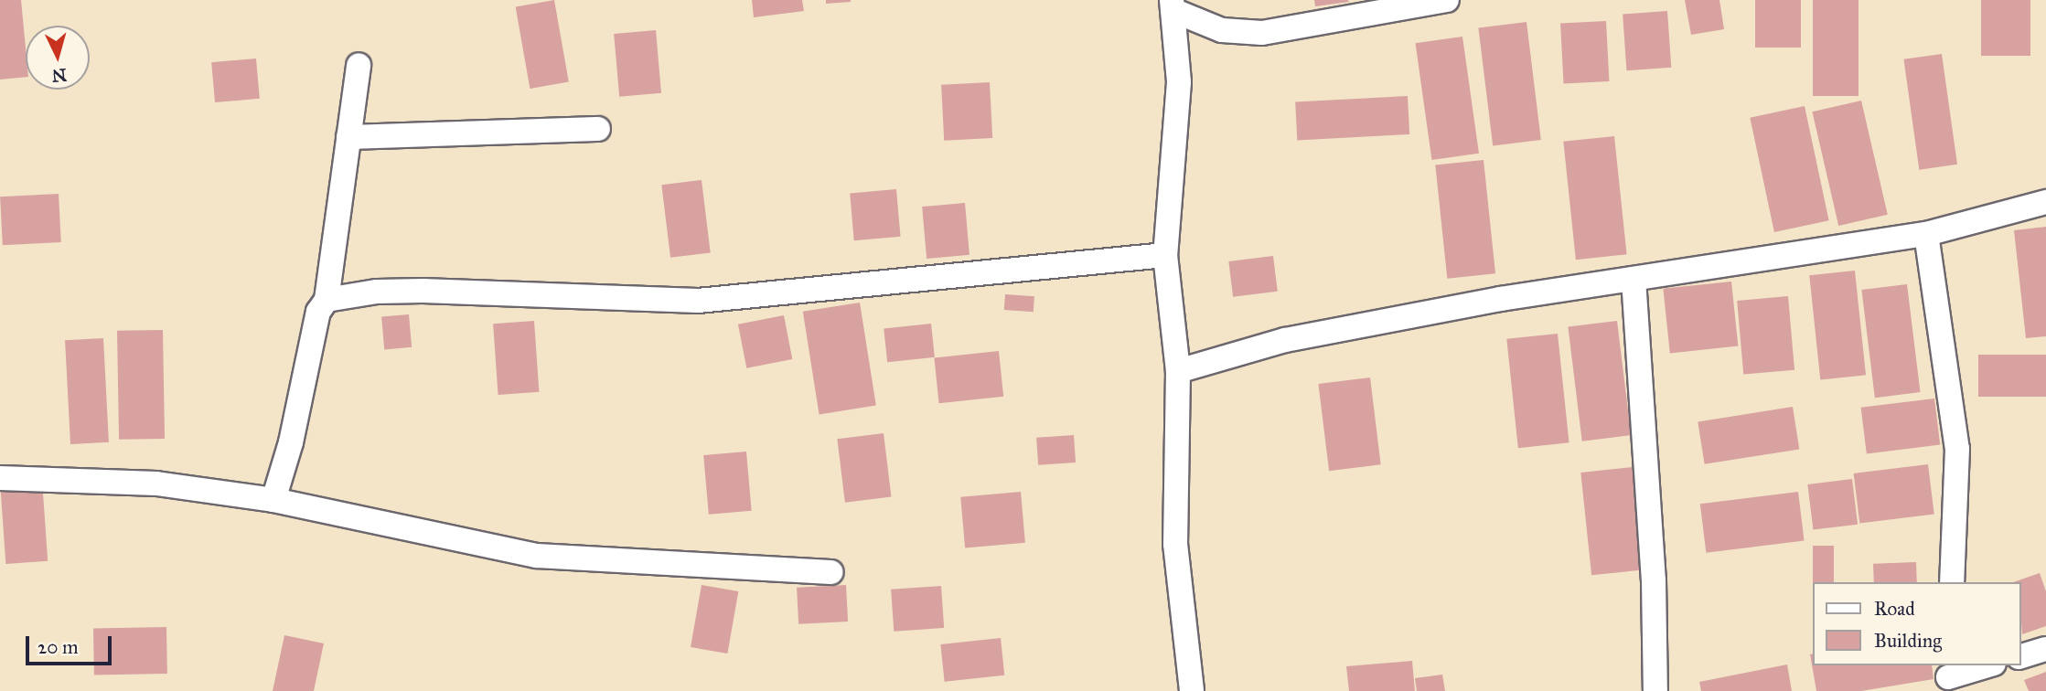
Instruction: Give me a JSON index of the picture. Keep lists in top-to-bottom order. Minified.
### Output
{"legend":["Road","Building"],"scale_bar":"20 m","north":"bottom"}
